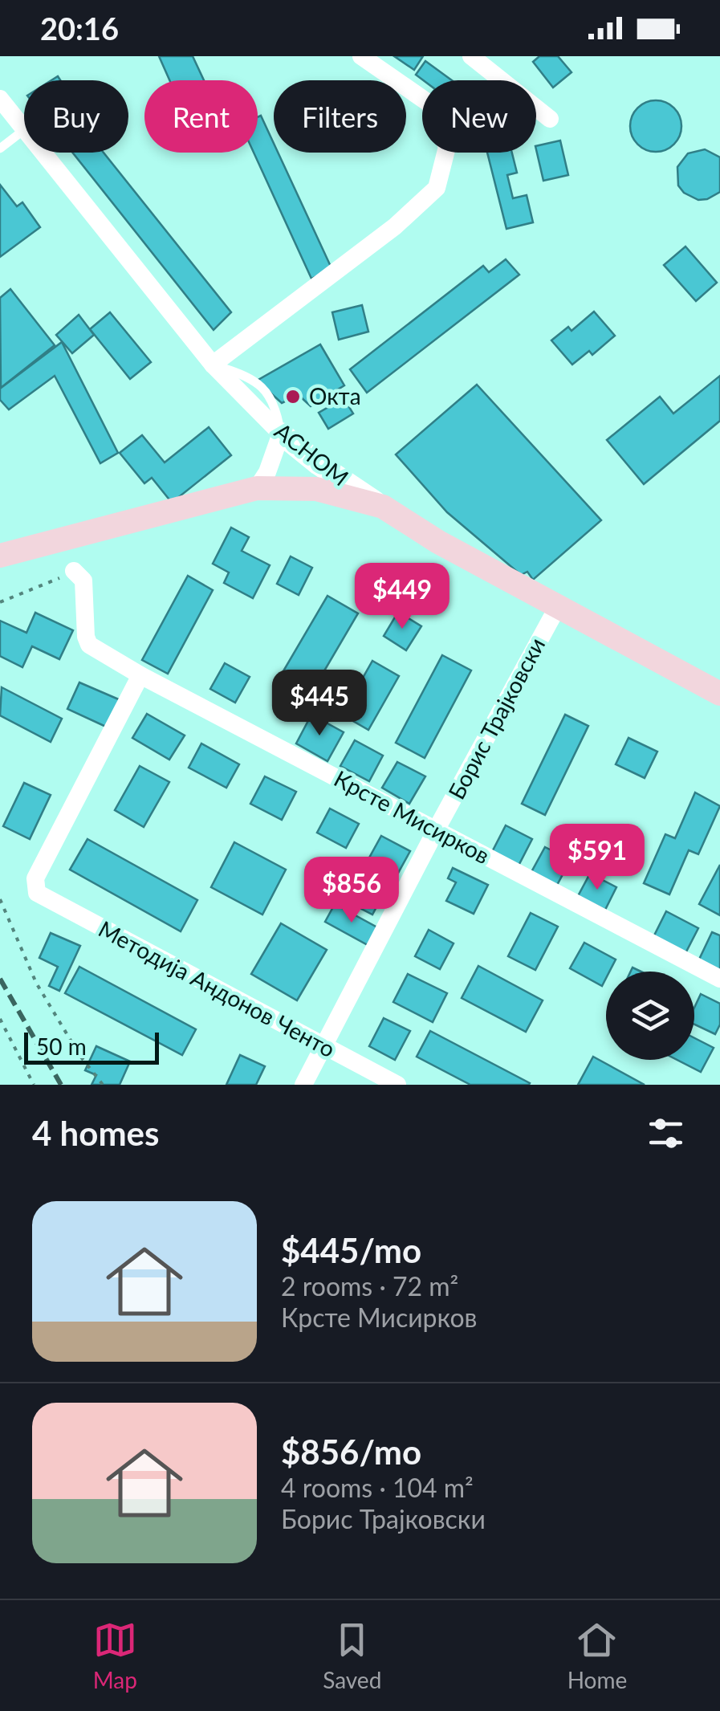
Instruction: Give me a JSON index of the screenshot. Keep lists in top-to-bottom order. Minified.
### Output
{"streets":{"main road":["АСНОМ"],"street":["Борис Трајковски","Крсте Мисирков","Методија Андонов Ченто"]},"crossings":[["АСНОМ","Борис Трајковски"],["Борис Трајковски","Крсте Мисирков"],["Борис Трајковски","Методија Андонов Ченто"],["Крсте Мисирков","Методија Андонов Ченто"]],"places":["Окта"],"scale_bar":"50 m","page":{"status":"20:16","chip":["Buy","Rent","Filters","New"],"price":["$449","$445","$591","$856"],"scale":"50 m","heading":"4 homes","list":[{"name":"$445/mo","note":"2 rooms · 72 m² · Крсте Мисирков"},{"name":"$856/mo","note":"4 rooms · 104 m² · Борис Трајковски"}],"tabs":["Map","Saved","Home"]}}
